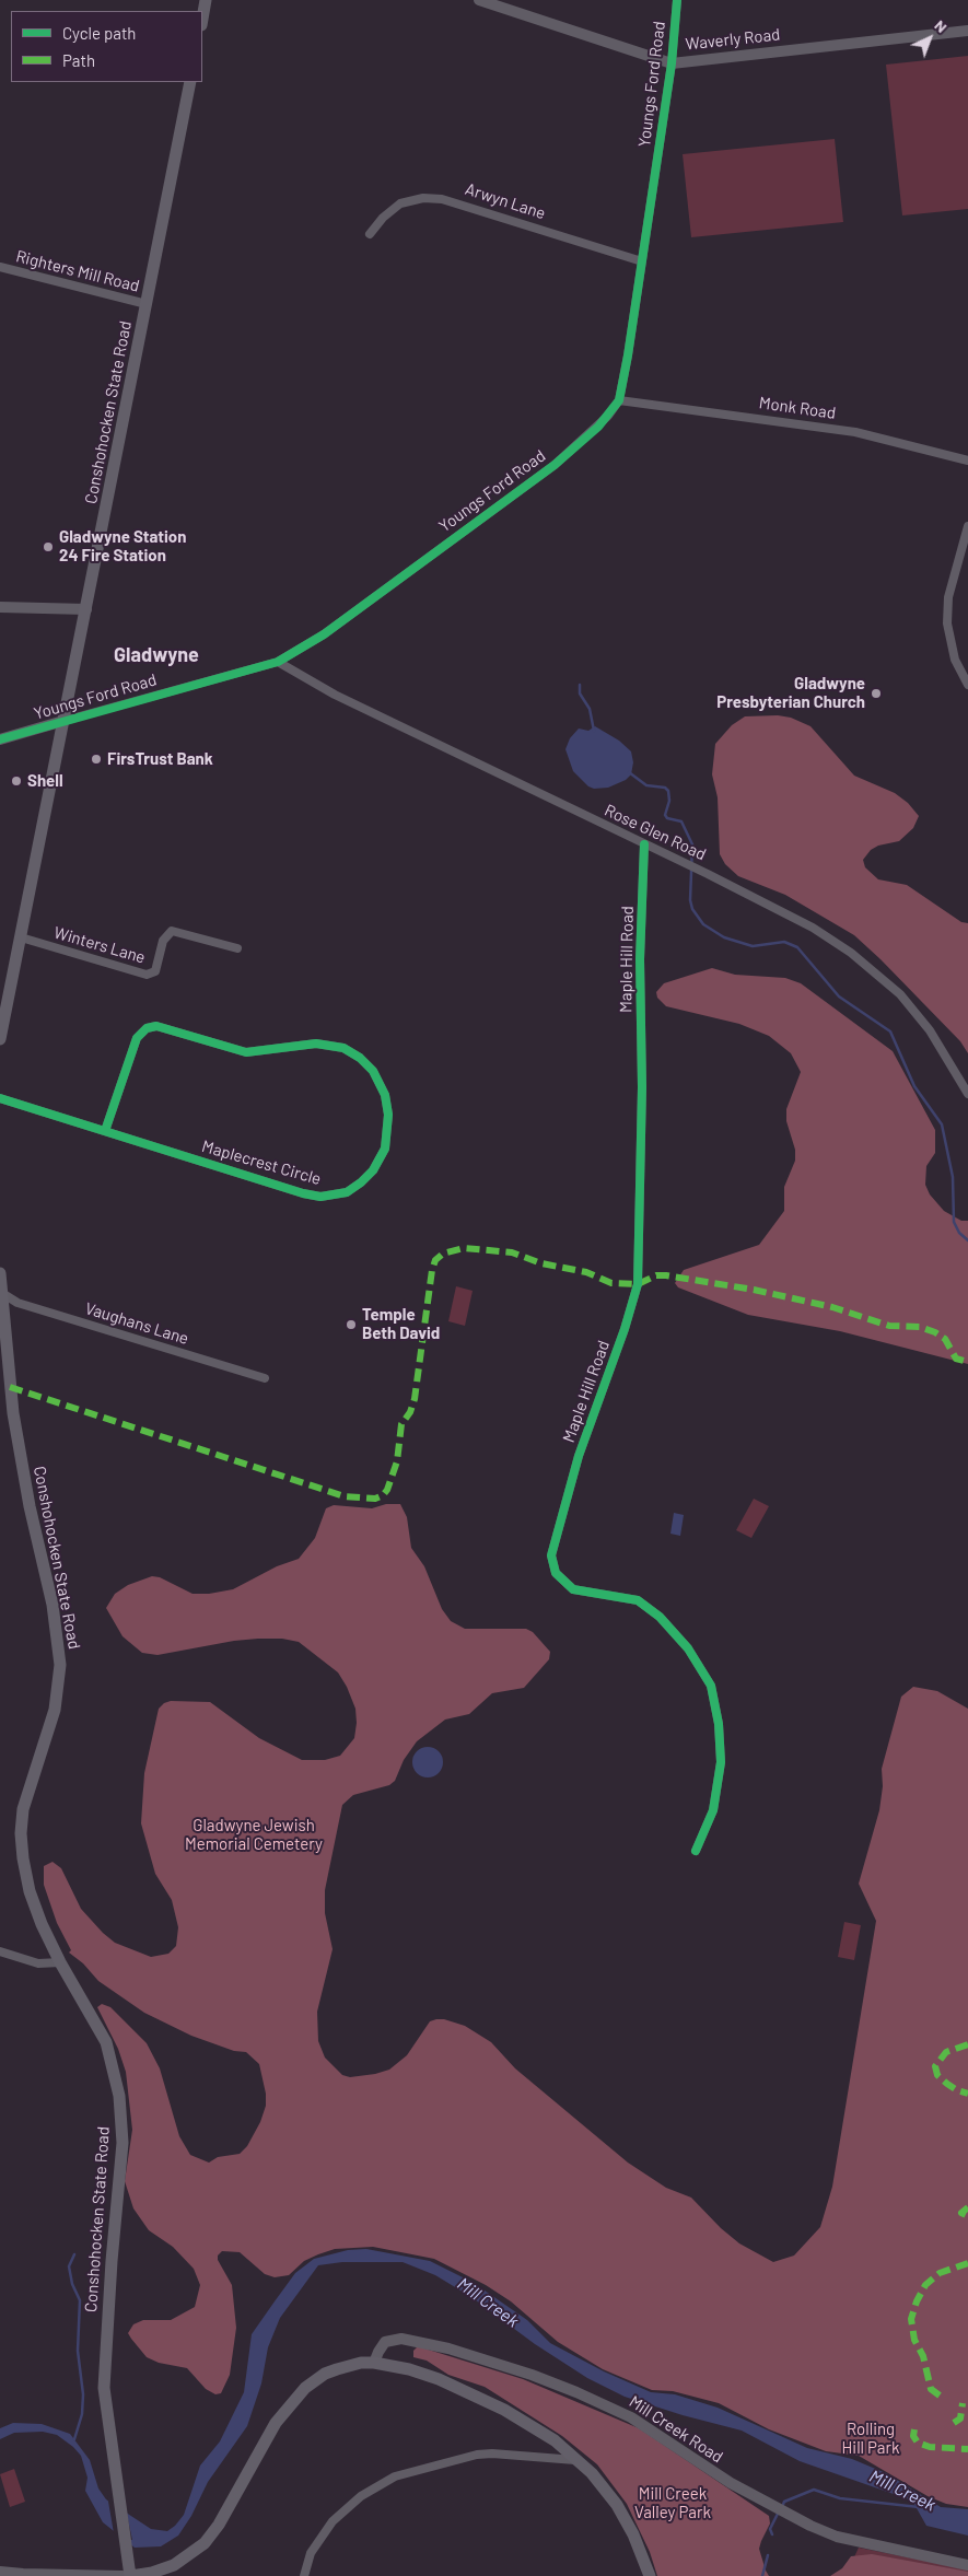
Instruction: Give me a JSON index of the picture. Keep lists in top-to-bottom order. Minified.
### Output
{"streets":{"main road":["Conshohocken State Road"],"street":["Waverly Road","Youngs Ford Road","Arwyn Lane","Righters Mill Road","Monk Road","Rose Glen Road","Winters Lane","Maple Hill Road","Maplecrest Circle","Vaughans Lane","Mill Creek Road"]},"crossings":[["Waverly Road","Youngs Ford Road"],["Youngs Ford Road","Arwyn Lane"],["Youngs Ford Road","Monk Road"],["Youngs Ford Road","Conshohocken State Road"],["Youngs Ford Road","Rose Glen Road"],["Righters Mill Road","Conshohocken State Road"],["Conshohocken State Road","Winters Lane"],["Conshohocken State Road","Vaughans Lane"],["Conshohocken State Road","Mill Creek Road"],["Rose Glen Road","Maple Hill Road"]],"districts":["Gladwyne"],"water":["Mill Creek"],"parks":["Gladwyne Jewish Memorial Cemetery","Rolling Hill Park","Mill Creek Valley Park"],"places":["Gladwyne Station 24 Fire Station","Gladwyne Presbyterian Church","FirsTrust Bank","Shell","Temple Beth David"],"legend":["Cycle path","Path"],"north":"top right"}
